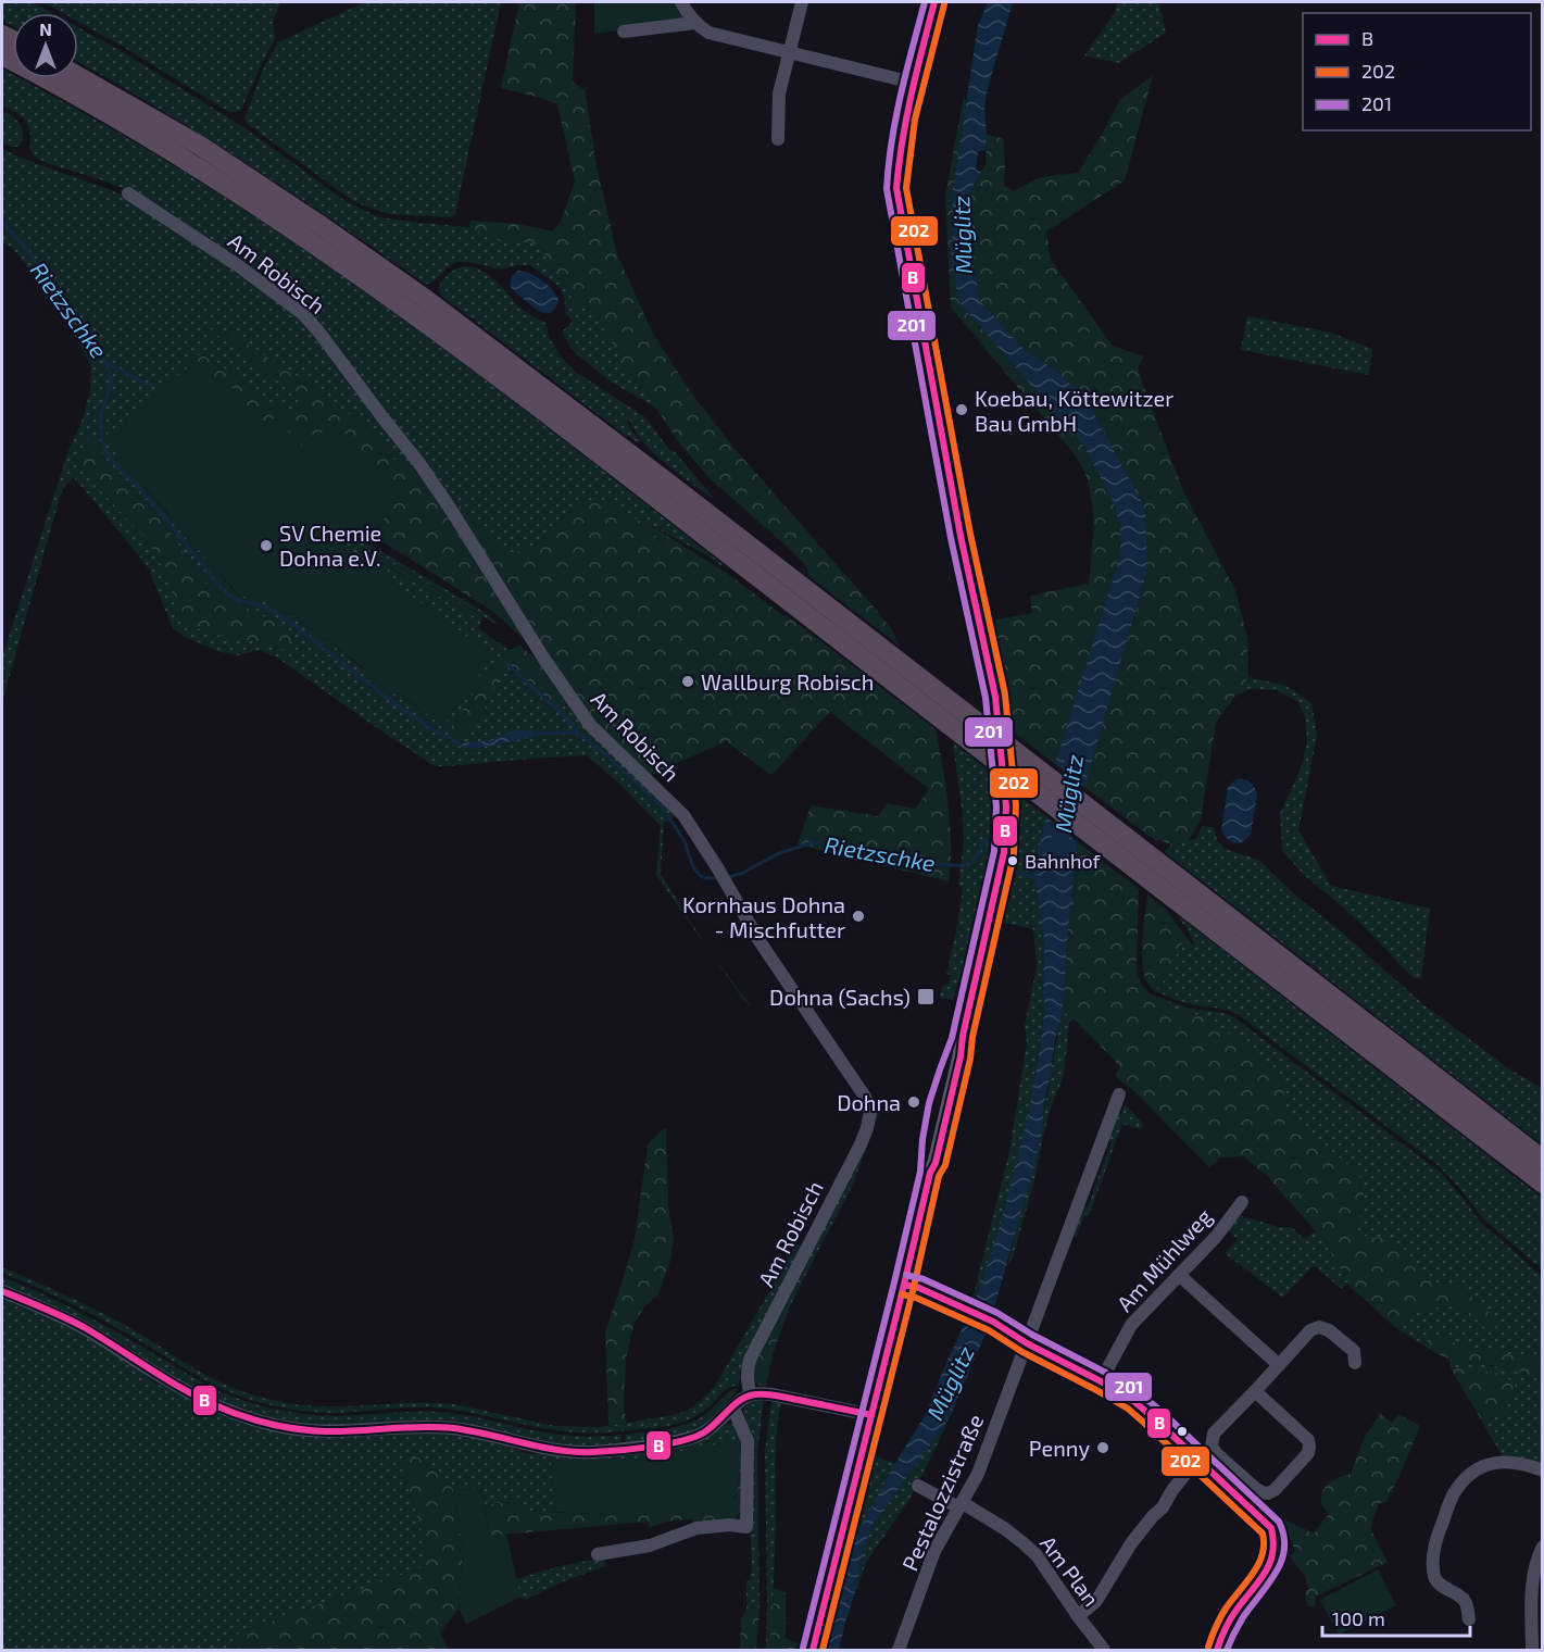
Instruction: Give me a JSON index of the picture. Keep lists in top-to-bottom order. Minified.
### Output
{"streets":{"street":["Am Robisch","Am Mühlweg","Pestalozzistraße","Am Plan"]},"crossings":[["Pestalozzistraße","Am Plan"]],"water":["Müglitz","Rietzschke"],"places":{"other":["Koebau, Köttewitzer Bau GmbH","SV Chemie Dohna e.V.","Wallburg Robisch","Bahnhof","Kornhaus Dohna - Mischfutter","Dohna","Penny"],"transit":["Dohna (Sachs)"]},"lines":["transit line B","transit line 201","transit line 202"],"legend":["B","202","201"],"scale_bar":"100 m","north":"top"}
